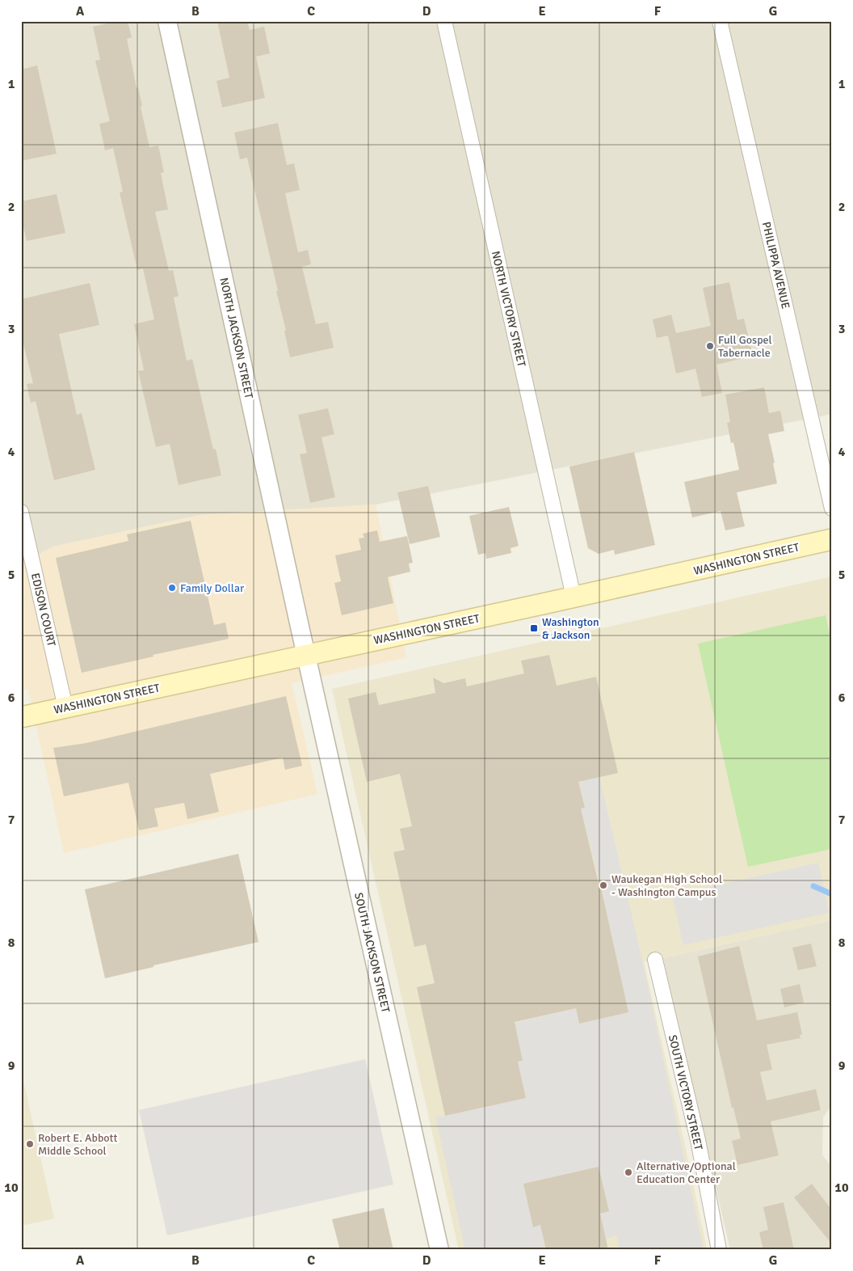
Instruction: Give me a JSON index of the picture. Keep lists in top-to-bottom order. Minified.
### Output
{"streets":{"main road":["WASHINGTON STREET"],"street":["PHILIPPA AVENUE","NORTH VICTORY STREET","NORTH JACKSON STREET","EDISON COURT","SOUTH JACKSON STREET","SOUTH VICTORY STREET"]},"crossings":[["NORTH VICTORY STREET","WASHINGTON STREET"],["NORTH JACKSON STREET","WASHINGTON STREET"],["NORTH JACKSON STREET","SOUTH JACKSON STREET"],["WASHINGTON STREET","EDISON COURT"],["WASHINGTON STREET","SOUTH JACKSON STREET"]],"places":{"other":["Full Gospel Tabernacle","Family Dollar","Waukegan High School - Washington Campus","Robert E. Abbott Middle School","Alternative/Optional Education Center"],"transit":["Washington & Jackson"]},"grid":{"columns":["A","B","C","D","E","F","G"],"rows":["1","2","3","4","5","6","7","8","9","10"]}}
